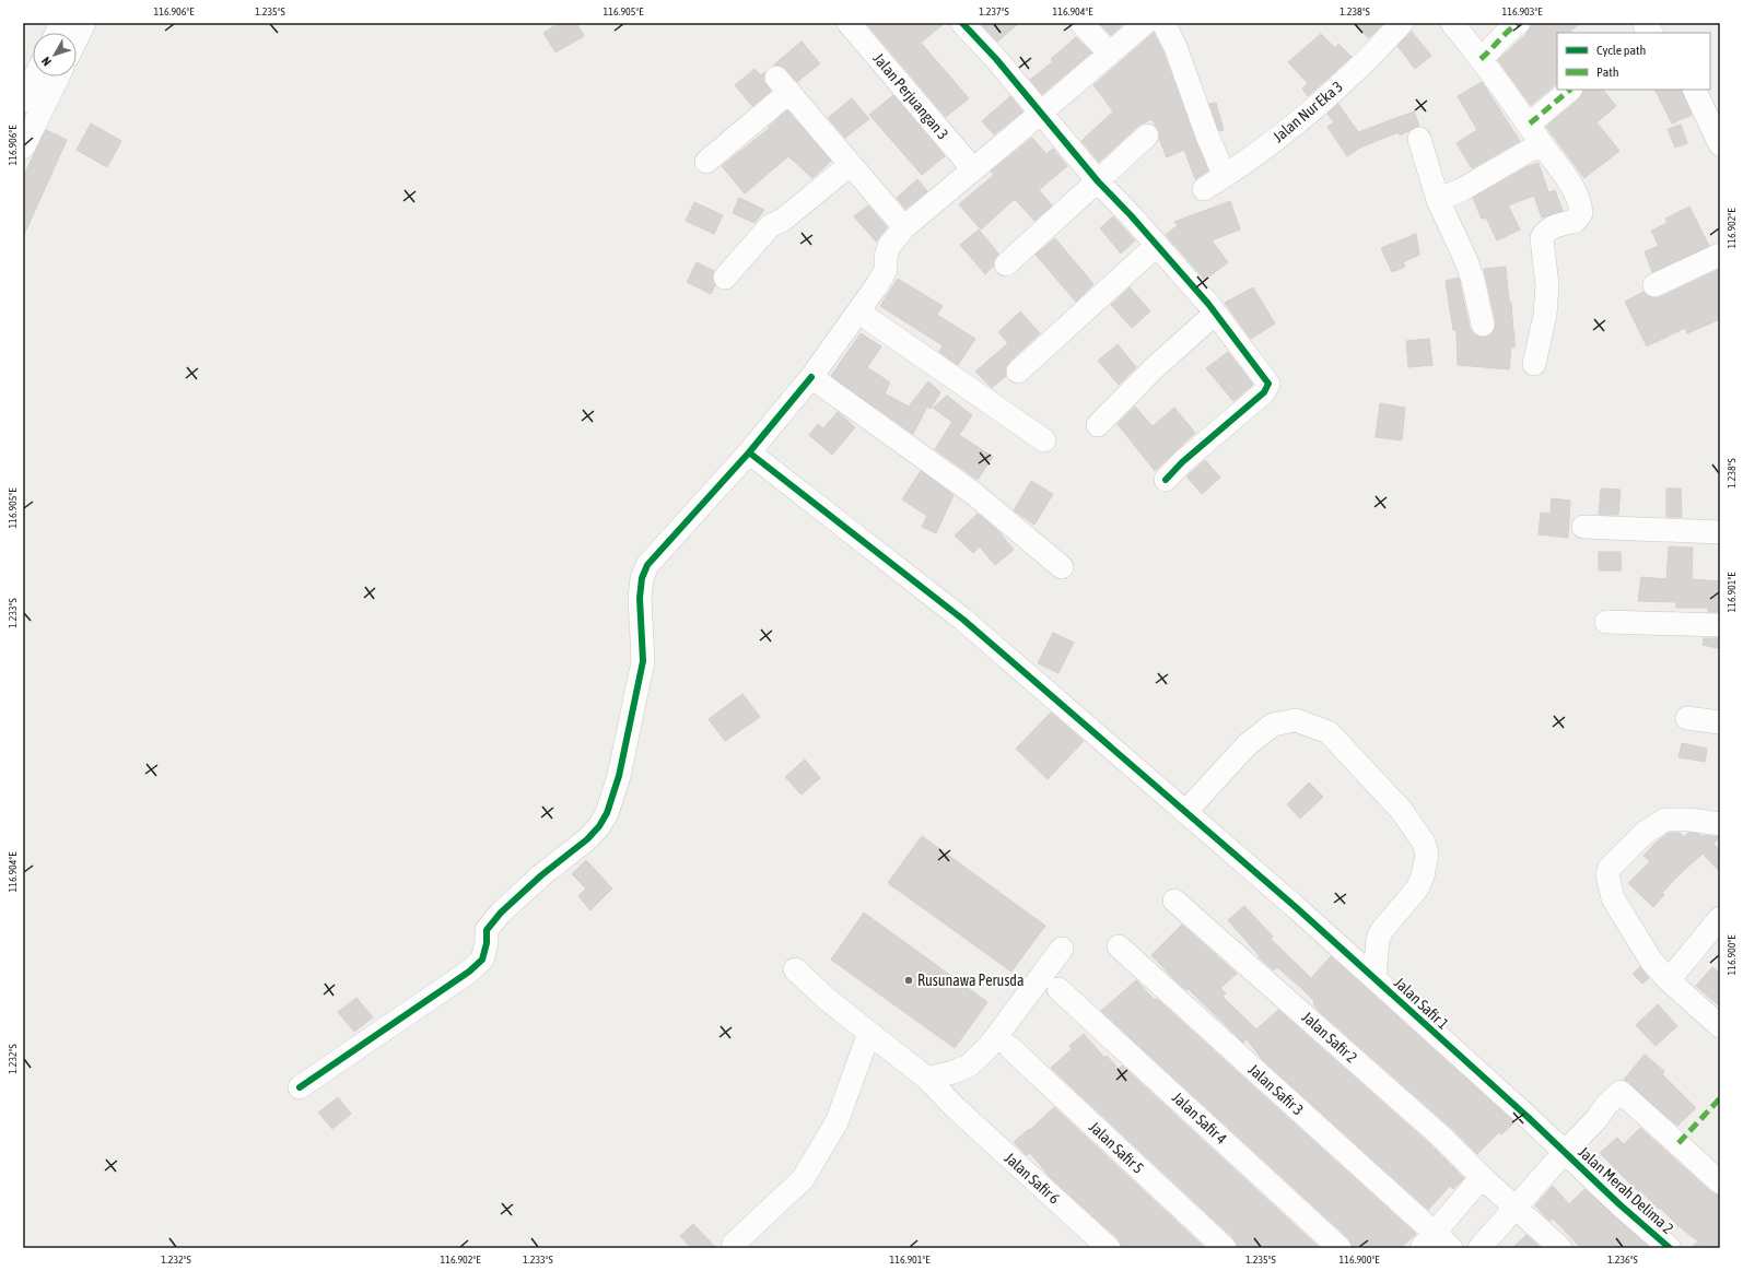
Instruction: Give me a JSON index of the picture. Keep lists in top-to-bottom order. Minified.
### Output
{"streets":{"street":["Jalan Perjuangan 3","Jalan Nur Eka 3","Jalan Safir 1","Jalan Safir 2","Jalan Safir 3","Jalan Safir 4","Jalan Safir 5","Jalan Safir 6","Jalan Merah Delima 2"]},"crossings":[["Jalan Safir 1","Jalan Merah Delima 2"]],"places":["Rusunawa Perusda"],"legend":["Cycle path","Path"],"north":"bottom left","coordinates":["116.906°E","1.235°S","116.905°E","1.237°S","116.904°E","1.238°S","116.903°E","116.902°E","116.901°E","1.233°S","116.900°E","1.232°S","1.236°S"]}
